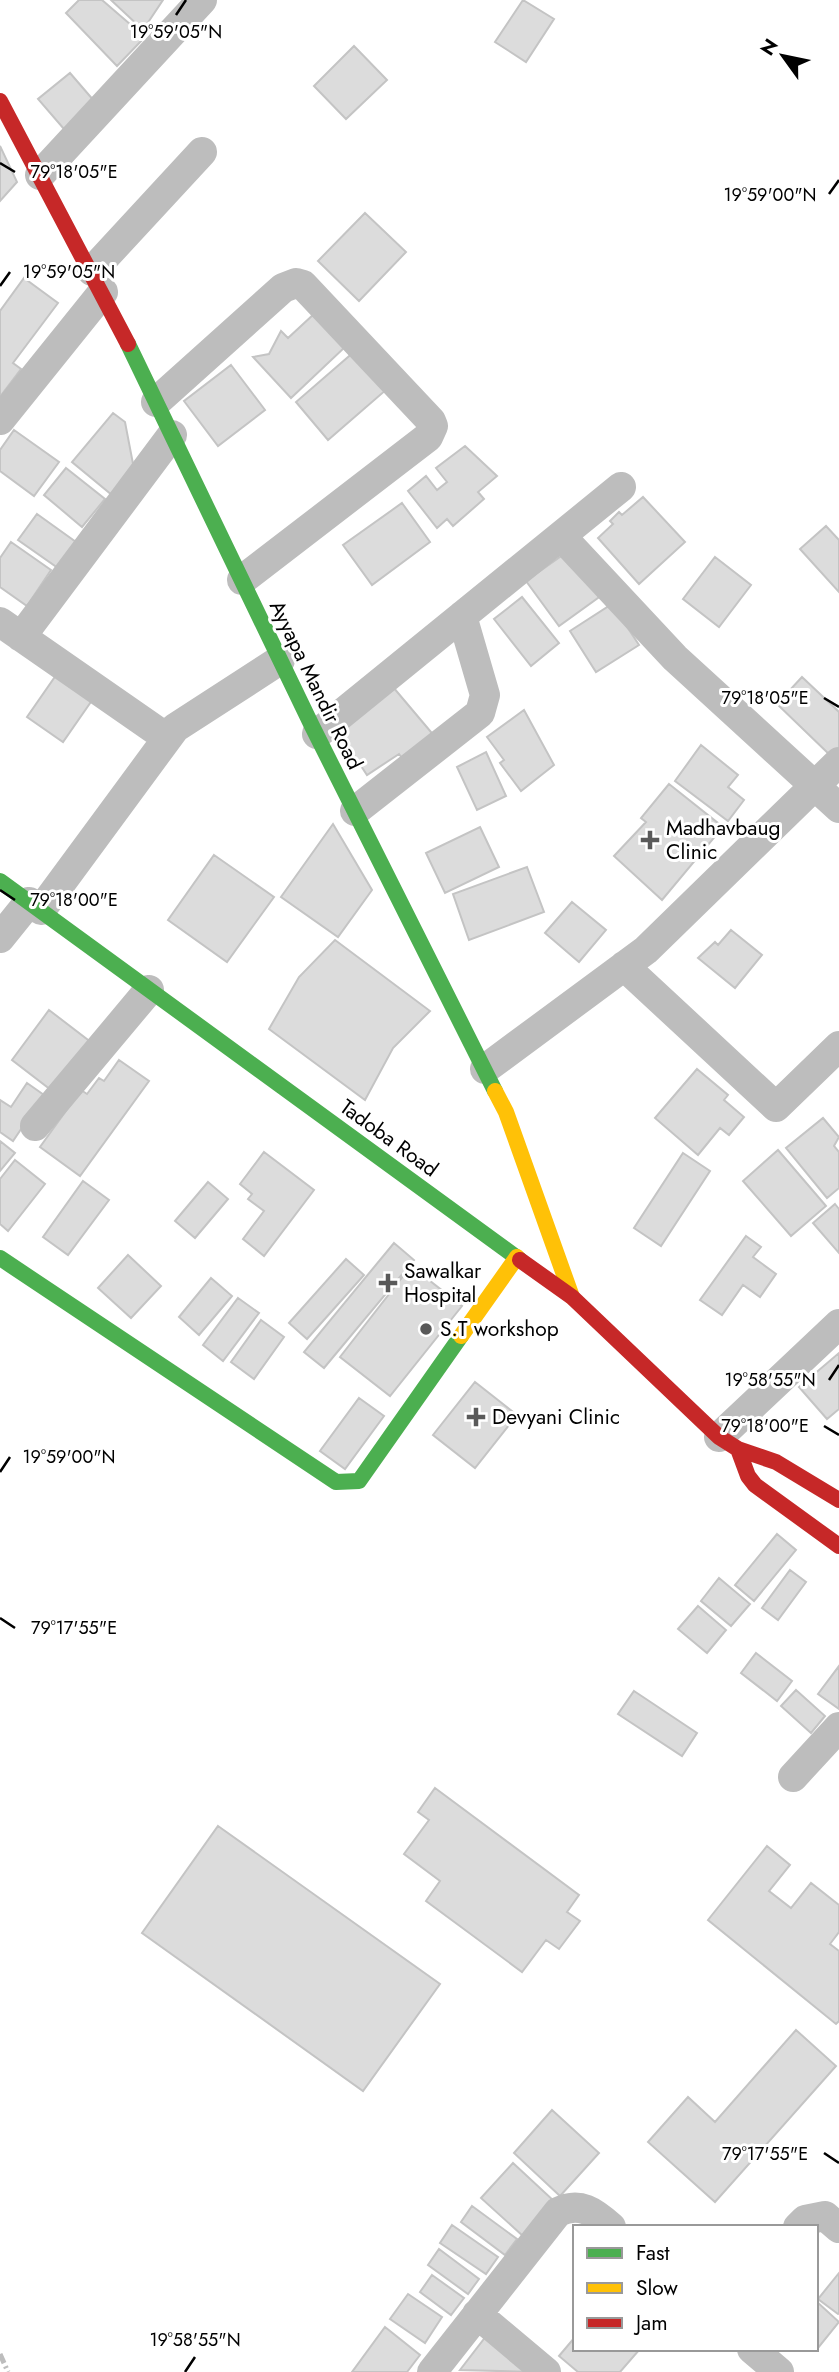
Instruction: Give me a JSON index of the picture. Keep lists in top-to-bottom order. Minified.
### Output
{"streets":{"street":["Ayyapa Mandir Road","Tadoba Road"]},"crossings":[["Ayyapa Mandir Road","Tadoba Road"]],"places":{"health":["Madhavbaug Clinic","Sawalkar Hospital","Devyani Clinic"],"other":["S.T workshop"]},"legend":["Fast","Slow","Jam"],"north":"top left","coordinates":["19°59'05\"N","79°18'05\"E","19°59'00\"N","79°18'00\"E","19°58'55\"N","79°17'55\"E"]}
